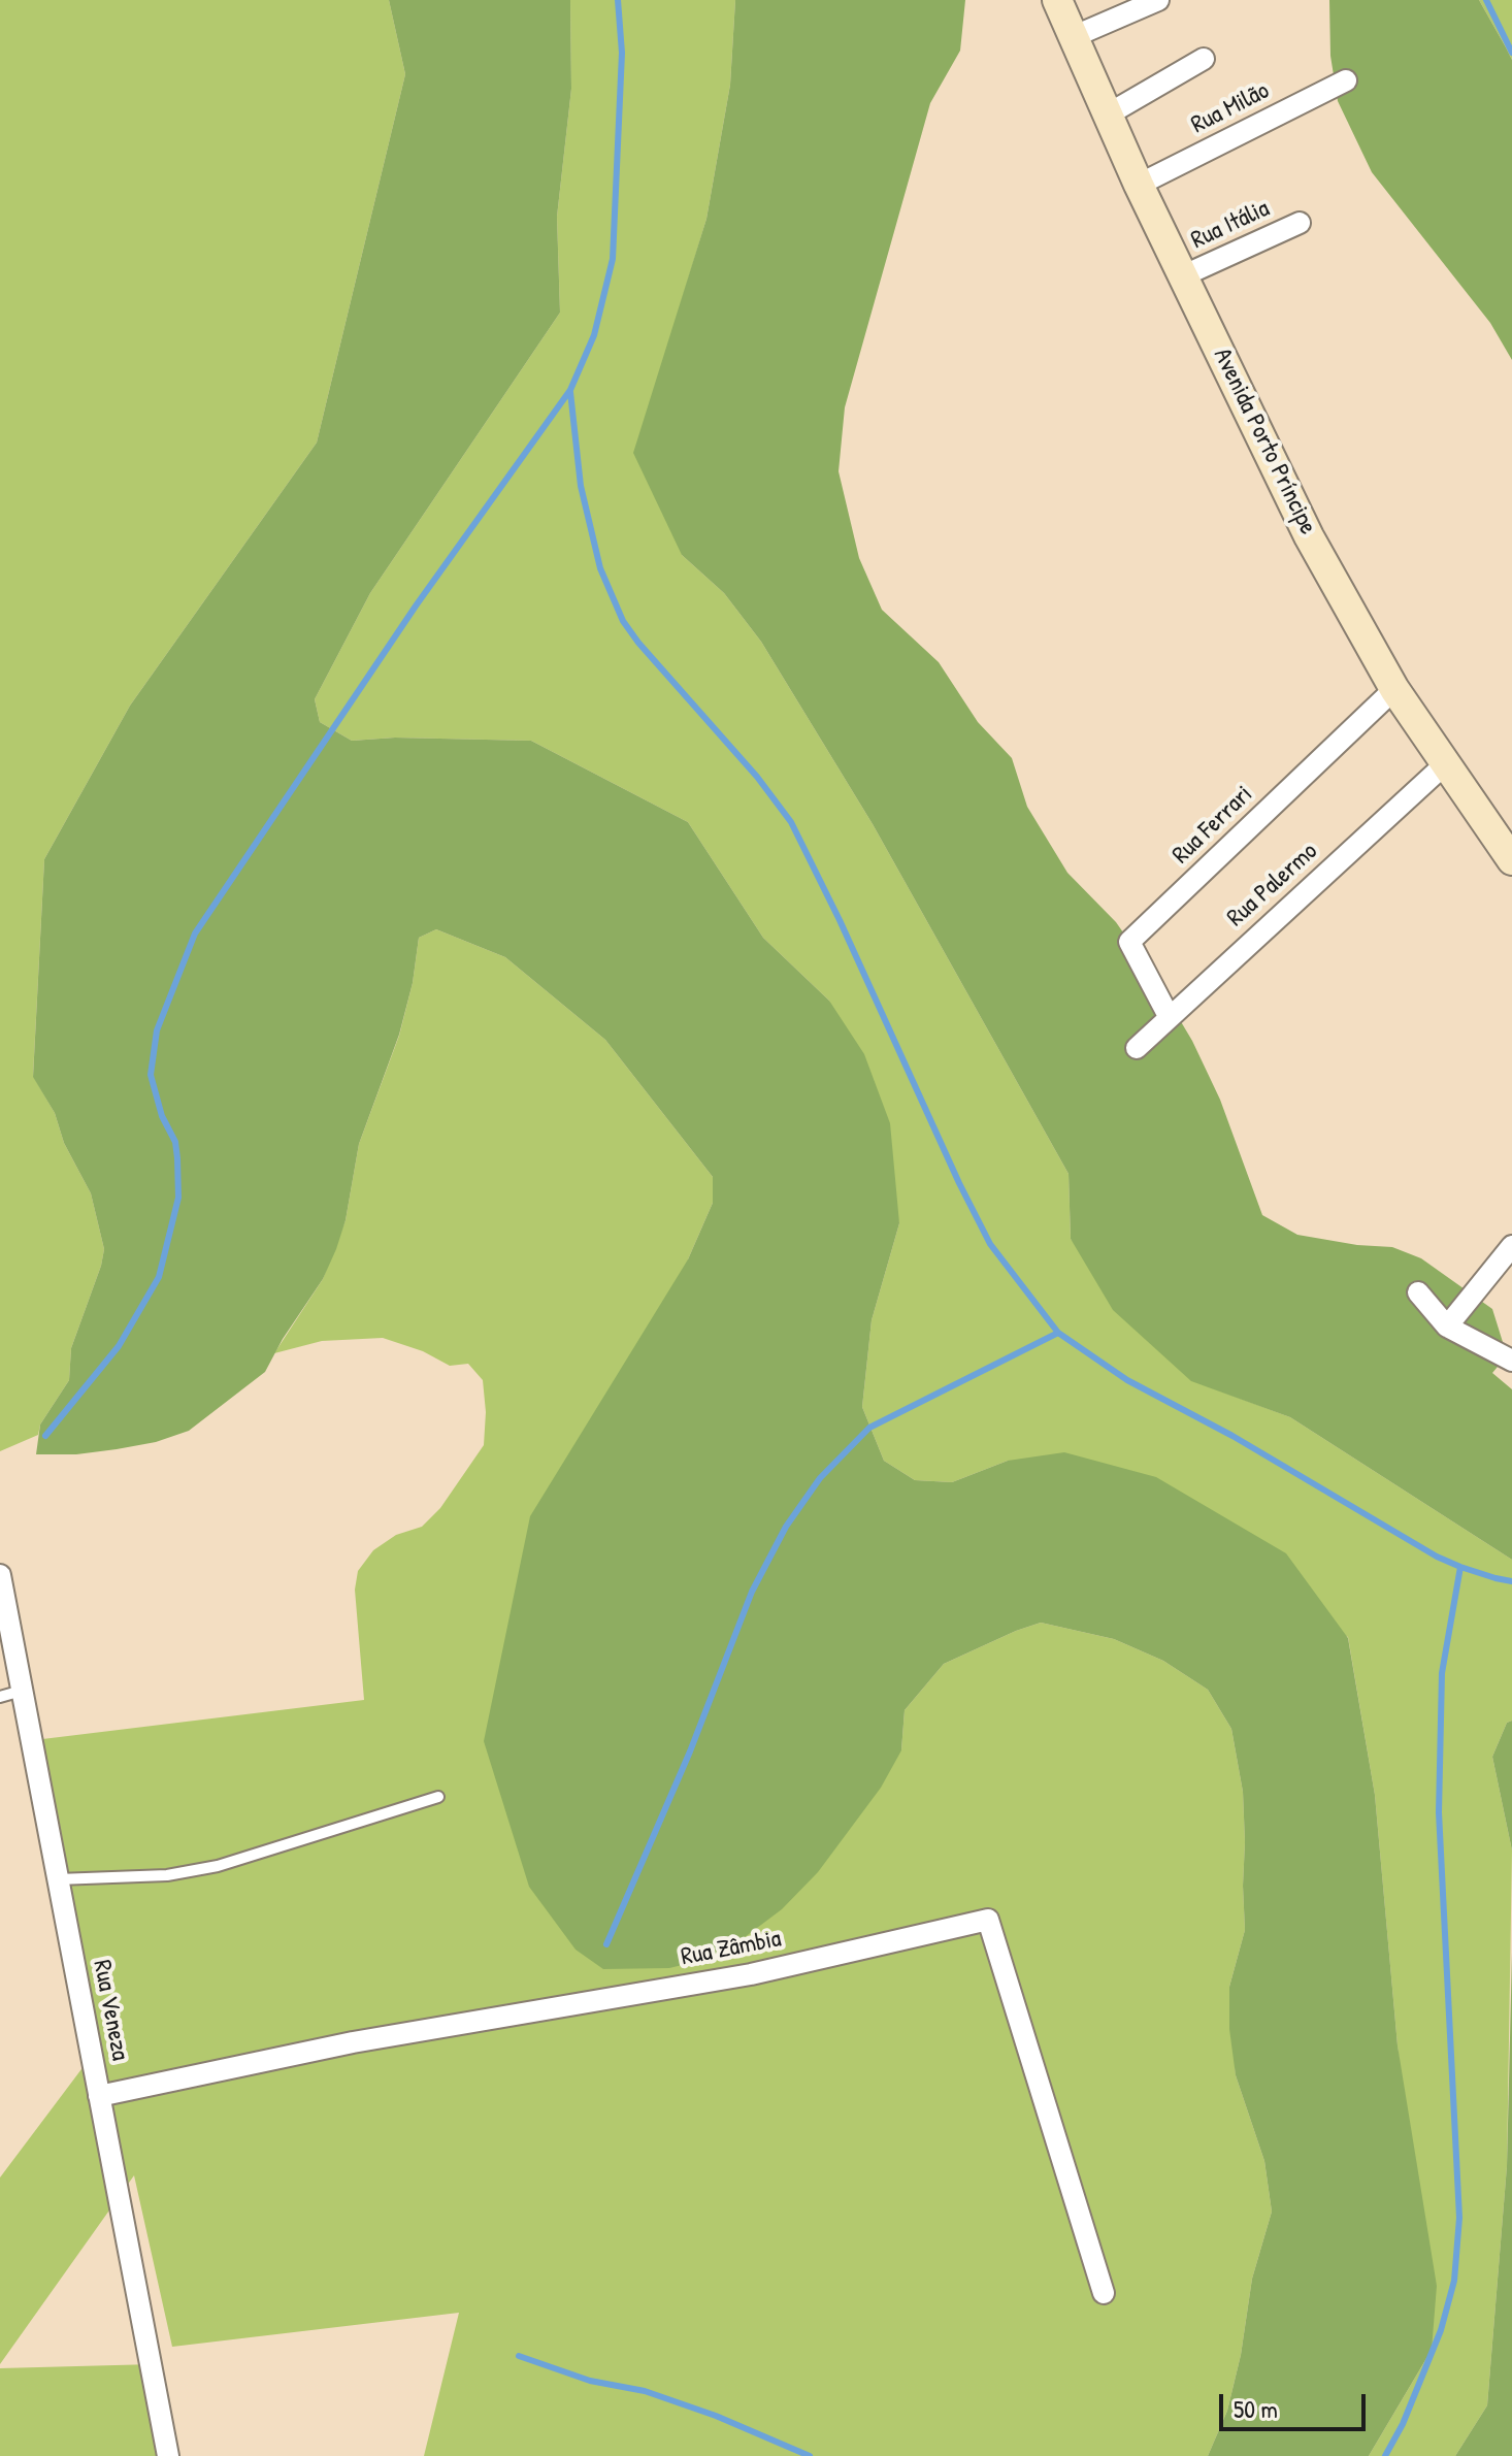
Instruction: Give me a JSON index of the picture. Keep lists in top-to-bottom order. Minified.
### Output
{"streets":{"street":["Rua Milão","Rua Itália","Avenida Porto Príncipe","Rua Ferrari","Rua Palermo","Rua Zâmbia","Rua Veneza"]},"crossings":[["Rua Milão","Avenida Porto Príncipe"],["Rua Itália","Avenida Porto Príncipe"],["Avenida Porto Príncipe","Rua Ferrari"],["Avenida Porto Príncipe","Rua Palermo"],["Rua Ferrari","Rua Palermo"],["Rua Zâmbia","Rua Veneza"]],"scale_bar":"50 m"}
